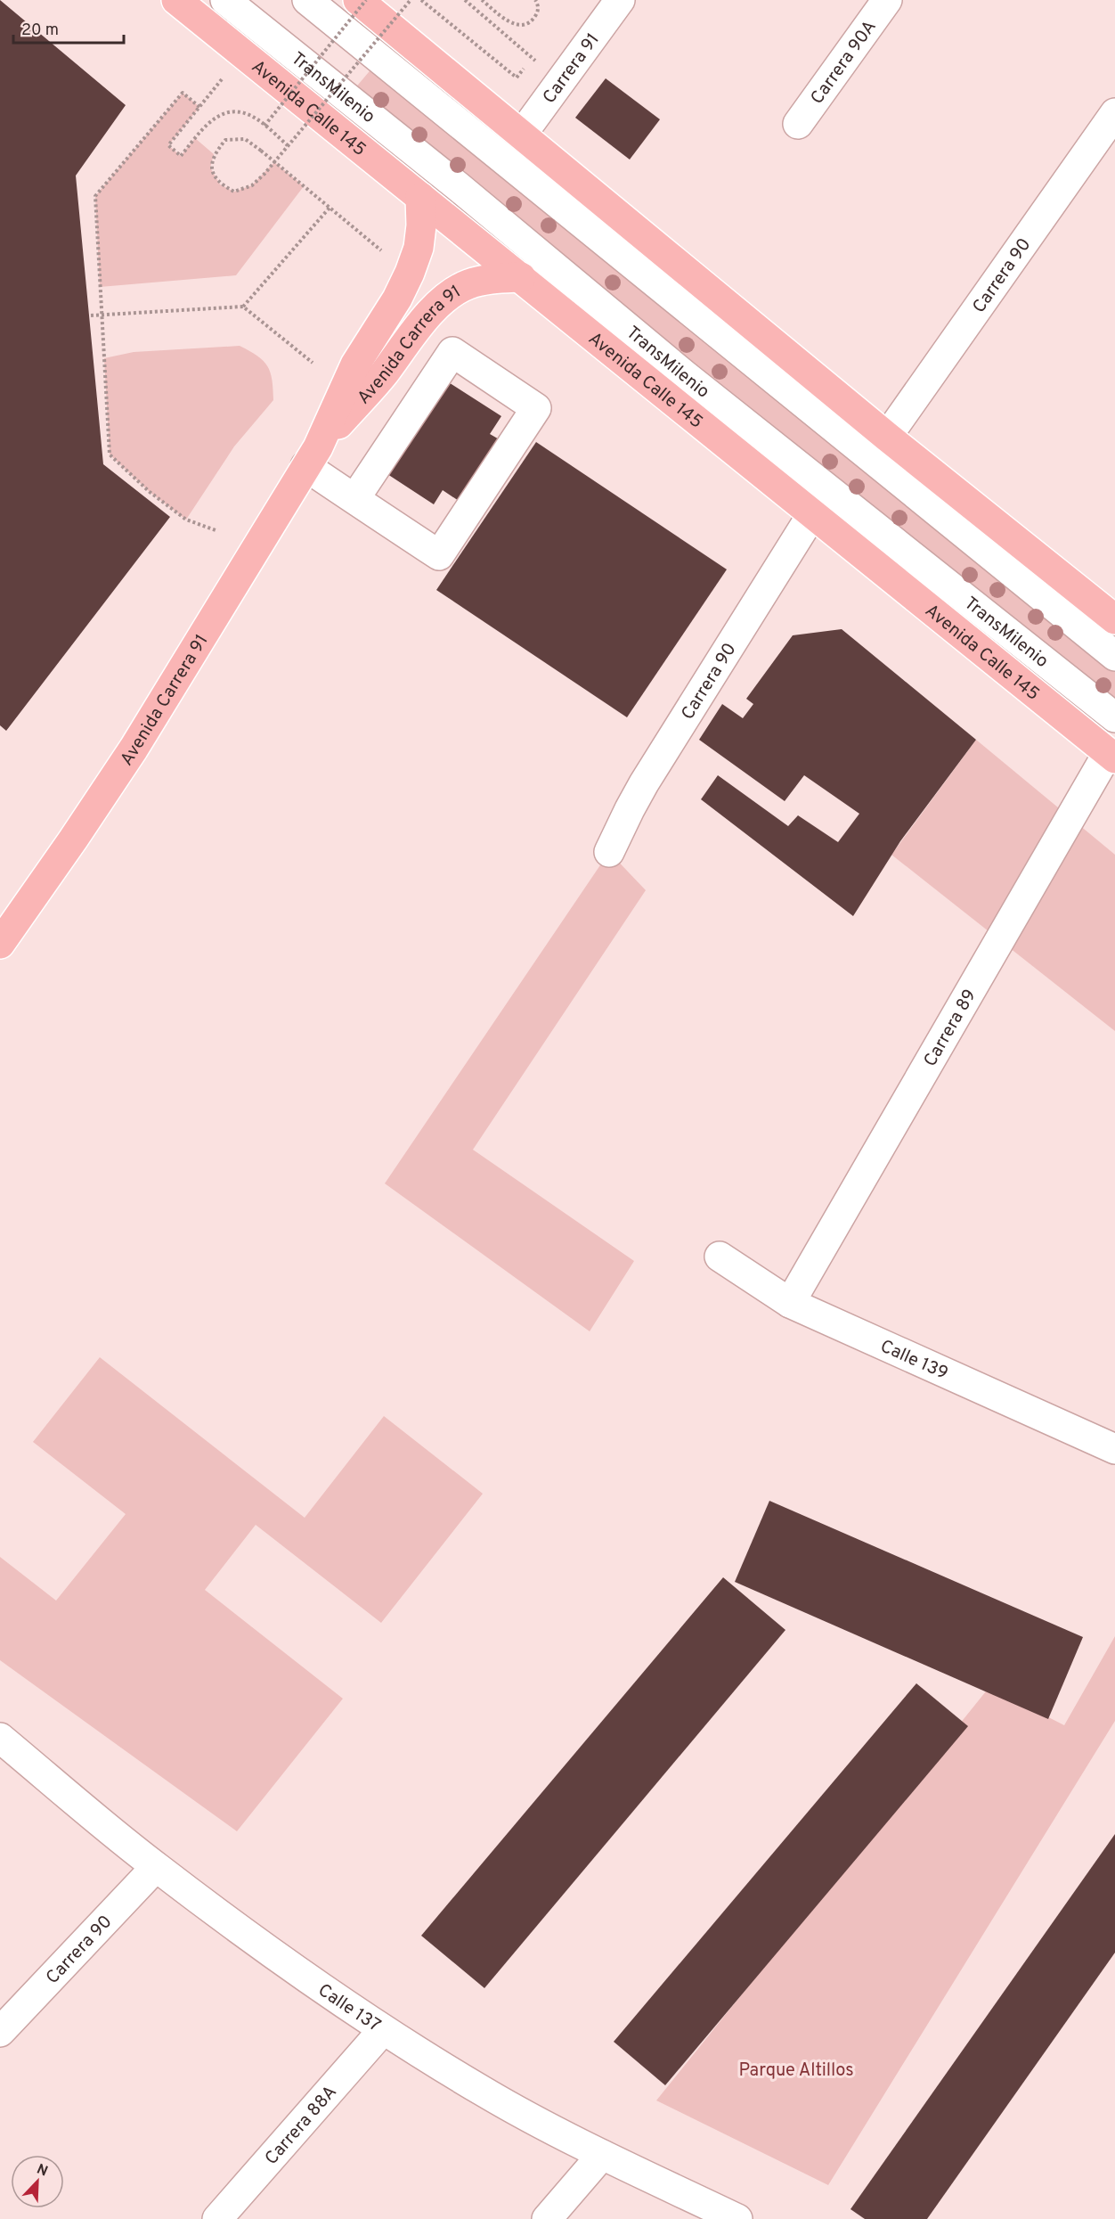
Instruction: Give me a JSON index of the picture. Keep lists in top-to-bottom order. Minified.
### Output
{"streets":{"main road":["Avenida Calle 145","Avenida Carrera 91"],"street":["Carrera 90A","Carrera 91","TransMilenio","Carrera 90","Carrera 89","Calle 139","Calle 137","Carrera 88A"]},"crossings":[["Avenida Calle 145","Carrera 90"],["Avenida Calle 145","Avenida Carrera 91"],["Avenida Calle 145","Carrera 89"],["Carrera 90","Calle 137"],["Carrera 89","Calle 139"],["Calle 137","Carrera 88A"]],"parks":["Parque Altillos"],"scale_bar":"20 m","north":"top right"}
